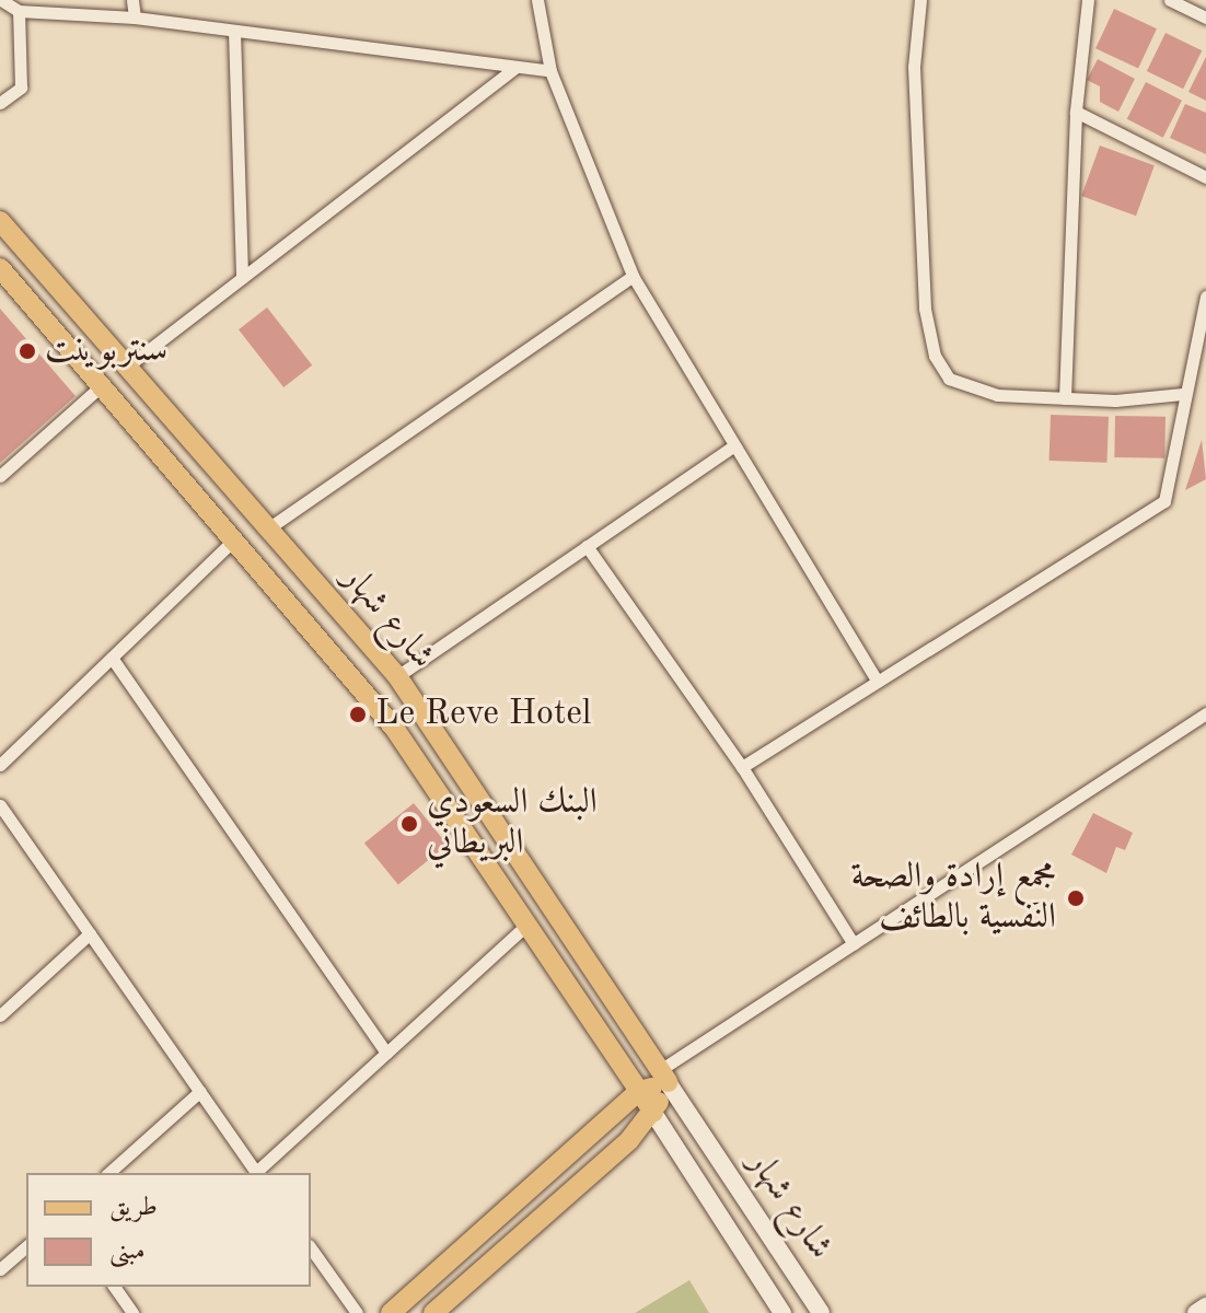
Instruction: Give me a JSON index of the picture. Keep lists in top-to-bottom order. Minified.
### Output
{"streets":{"main road":["شارع شهار"]},"places":["سنتربوينت","Le Reve Hotel","البنك السعودي البريطاني","مجمع إرادة والصحة النفسية بالطائف"],"legend":["طريق","مبنى"]}
